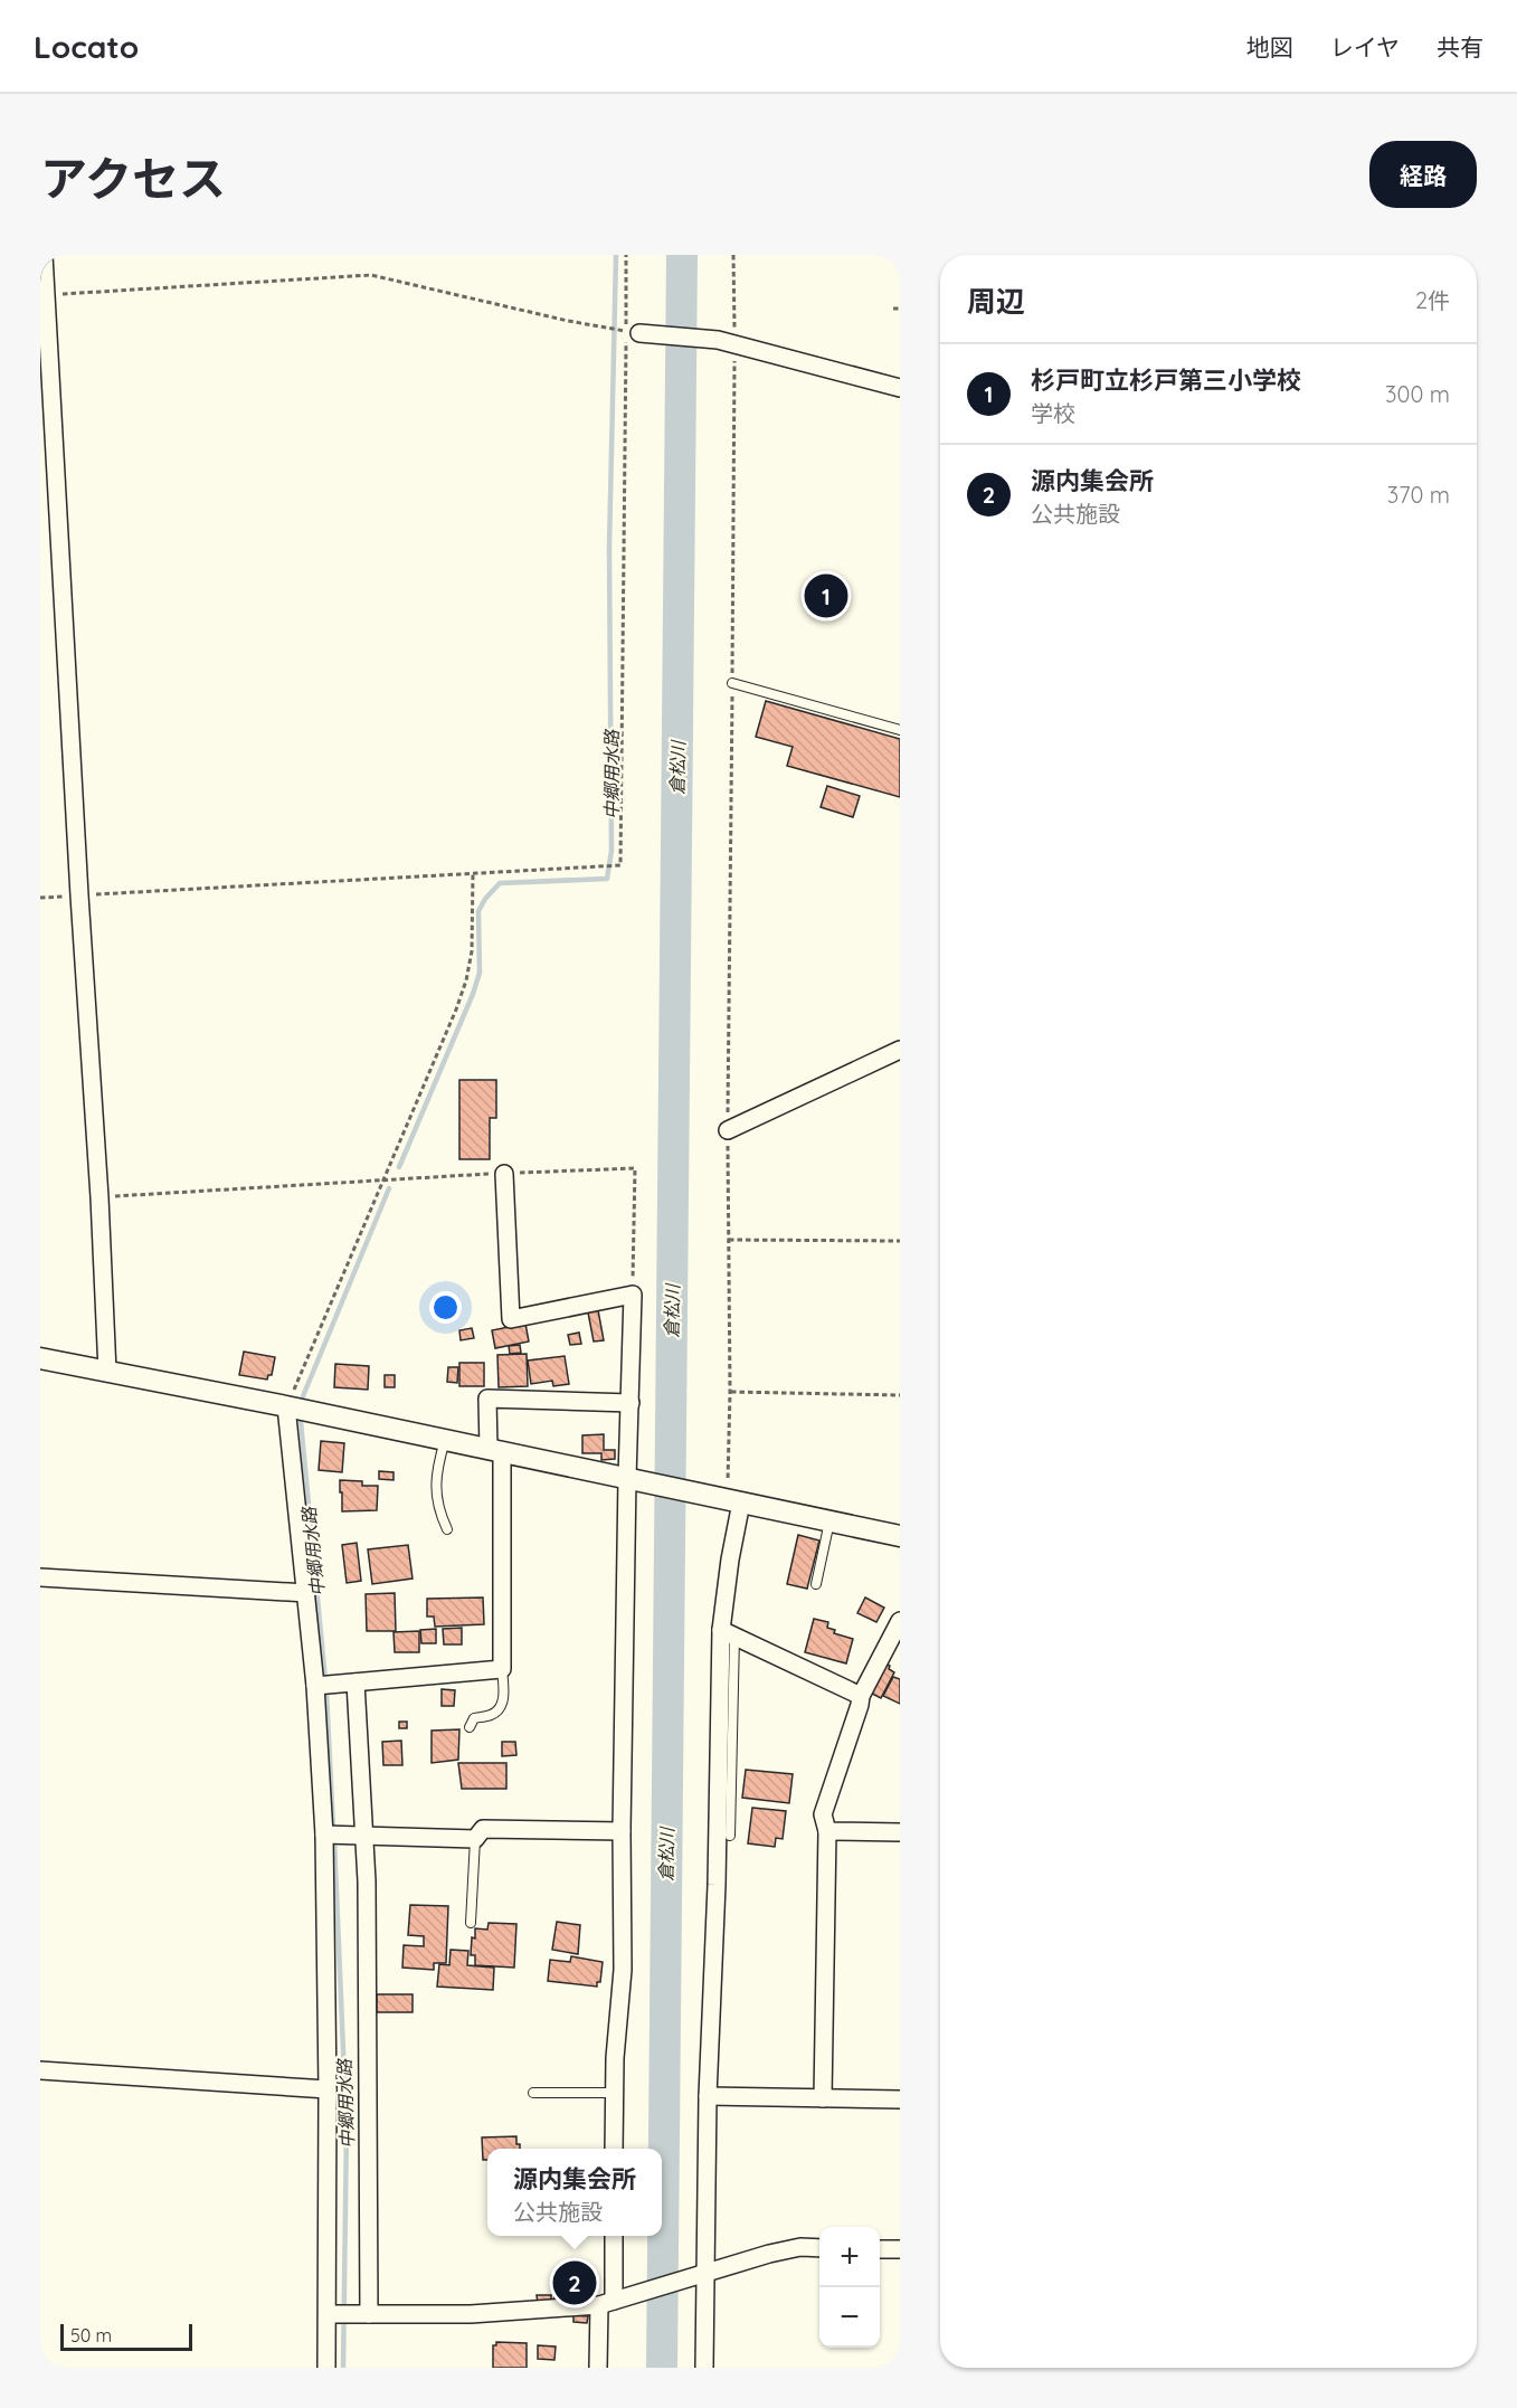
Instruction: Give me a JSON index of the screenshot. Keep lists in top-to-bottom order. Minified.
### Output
{"water":["倉松川","中郷用水路"],"scale_bar":"50 m","page":{"header":"Locato","nav":["地図","レイヤ","共有"],"title":"アクセス","buttons":"経路","heading":["周辺","2件"],"list":[{"mark":"1","name":"杉戸町立杉戸第三小学校","note":"学校","value":"300 m"},{"mark":"2","name":"源内集会所","note":"公共施設","value":"370 m"}],"pins":["1","2"],"popup":["源内集会所","公共施設"],"map_buttons":["+","−"],"scale":"50 m"}}
